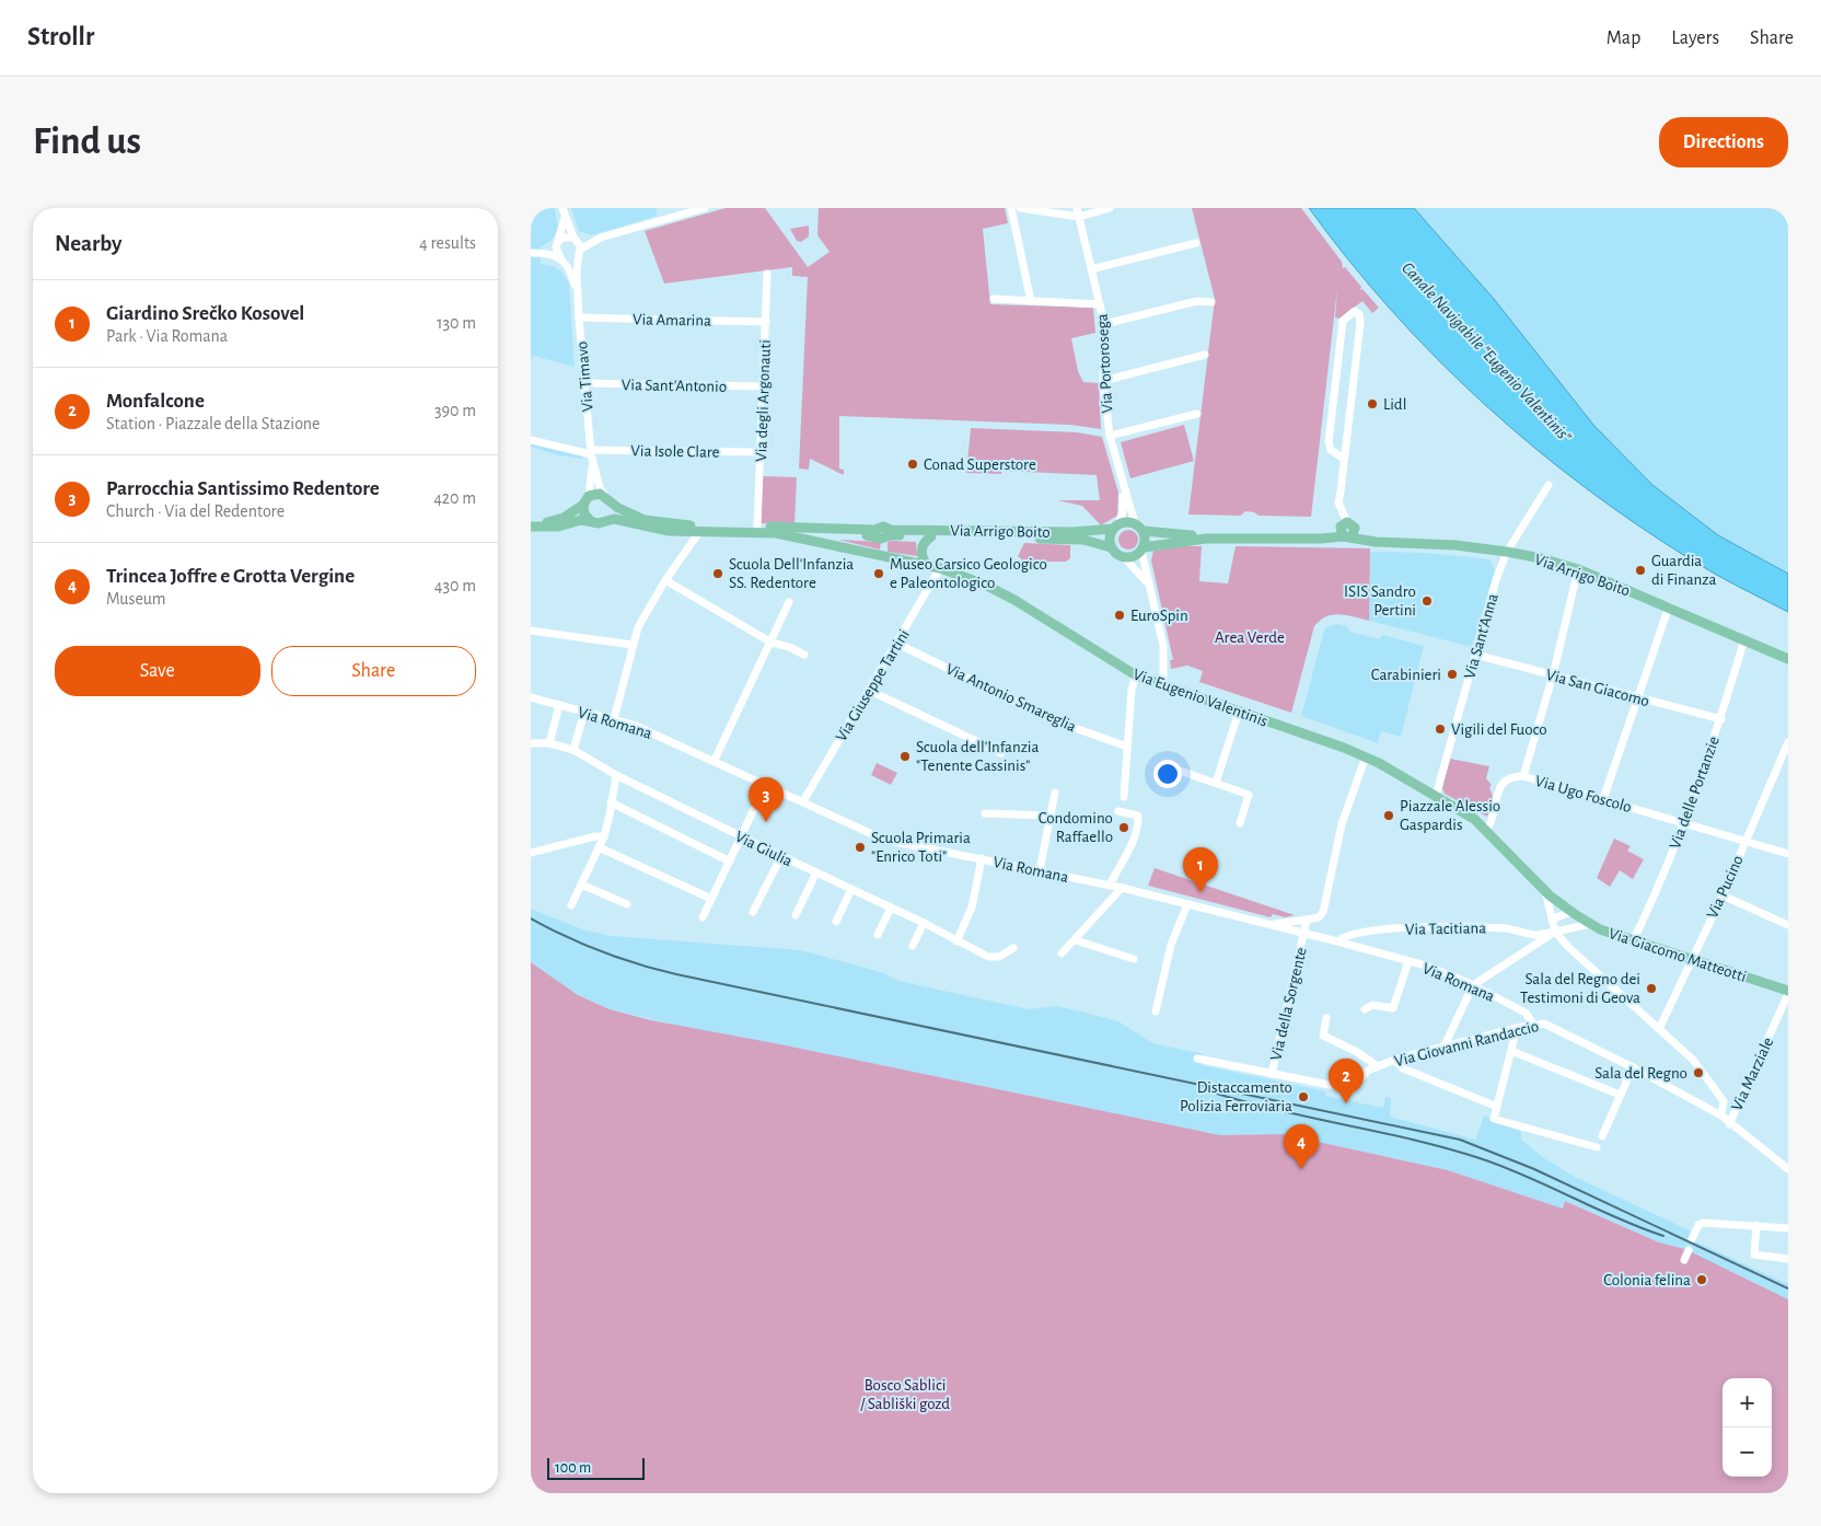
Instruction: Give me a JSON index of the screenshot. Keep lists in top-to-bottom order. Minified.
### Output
{"streets":{"main road":["Via Timavo","Via Arrigo Boito","Via Eugenio Valentinis","Via Giacomo Matteotti"],"street":["Via Amarina","Via Portorosega","Via Sant'Antonio","Via degli Argonauti","Via Isole Clare","Via Sant'Anna","Via Giuseppe Tartini","Via San Giacomo","Via Antonio Smareglia","Via Romana","Via delle Portanzie","Via Ugo Foscolo","Via Giulia","Via Pucino","Via Tacitiana","Via della Sorgente","Via Giovanni Randaccio","Via Marziale"]},"crossings":[["Via Amarina","Via Timavo"],["Via Amarina","Via degli Argonauti"],["Via Portorosega","Via Arrigo Boito"],["Via Timavo","Via Sant'Antonio"],["Via Timavo","Via Isole Clare"],["Via Timavo","Via Eugenio Valentinis"],["Via Sant'Antonio","Via degli Argonauti"],["Via degli Argonauti","Via Isole Clare"],["Via degli Argonauti","Via Eugenio Valentinis"],["Via Arrigo Boito","Via Sant'Anna"],["Via Arrigo Boito","Via Eugenio Valentinis"],["Via Arrigo Boito","Via delle Portanzie"],["Via Sant'Anna","Via San Giacomo"],["Via Sant'Anna","Via Eugenio Valentinis"],["Via Giuseppe Tartini","Via Antonio Smareglia"],["Via Giuseppe Tartini","Via Eugenio Valentinis"],["Via Giuseppe Tartini","Via Romana"],["Via San Giacomo","Via delle Portanzie"],["Via Eugenio Valentinis","Via Ugo Foscolo"],["Via Eugenio Valentinis","Via Giacomo Matteotti"],["Via Romana","Via Tacitiana"],["Via Romana","Via della Sorgente"],["Via Romana","Via Giovanni Randaccio"],["Via delle Portanzie","Via Ugo Foscolo"],["Via delle Portanzie","Via Giacomo Matteotti"],["Via Ugo Foscolo","Via Pucino"],["Via Pucino","Via Giacomo Matteotti"],["Via Giacomo Matteotti","Via Marziale"],["Via della Sorgente","Via Giovanni Randaccio"],["Via Giovanni Randaccio","Via Marziale"]],"water":["Canale Navigabile \"Eugenio Valentinis\""],"parks":["Area Verde","Bosco Sablici / Sabliški gozd"],"places":["Lidl","Conad Superstore","Guardia di Finanza","Scuola Dell'Infanzia SS. Redentore","Museo Carsico Geologico e Paleontologico","ISIS Sandro Pertini","EuroSpin","Carabinieri","Vigili del Fuoco","Scuola dell'Infanzia \"Tenente Cassinis\"","Piazzale Alessio Gaspardis","Condomino Raffaello","Scuola Primaria \"Enrico Toti\"","Sala del Regno dei Testimoni di Geova","Sala del Regno","Distaccamento Polizia Ferroviaria","Colonia felina"],"scale_bar":"100 m","page":{"header":"Strollr","nav":["Map","Layers","Share"],"buttons":["Directions",["Save","Share"]],"title":"Find us","heading":["Nearby","4 results"],"list":[{"mark":"1","name":"Giardino Srečko Kosovel","note":"Park · Via Romana","value":"130 m"},{"mark":"2","name":"Monfalcone","note":"Station · Piazzale della Stazione","value":"390 m"},{"mark":"3","name":"Parrocchia Santissimo Redentore","note":"Church · Via del Redentore","value":"420 m"},{"mark":"4","name":"Trincea Joffre e Grotta Vergine","note":"Museum","value":"430 m"}],"pins":["3","1","2","4"],"map_buttons":["+","−"],"scale":"100 m"}}
